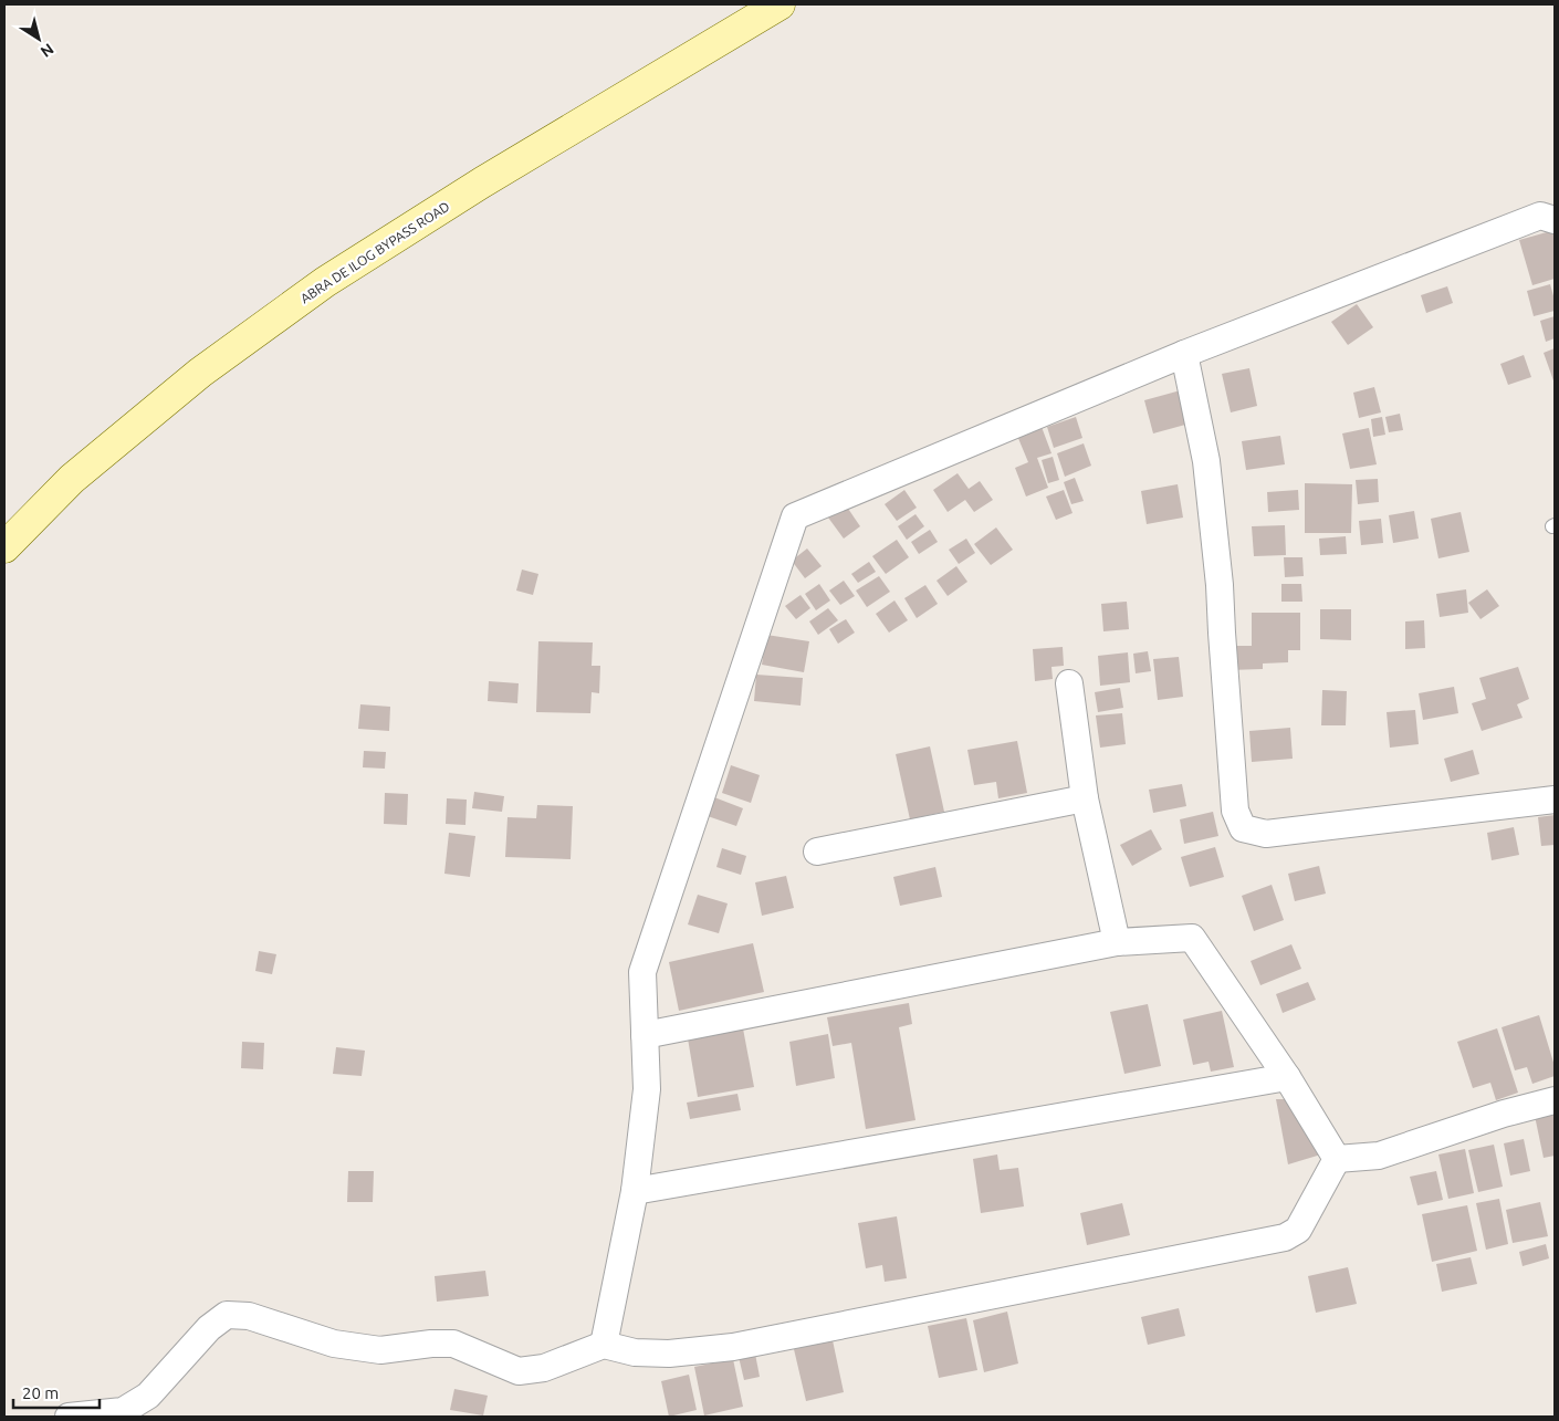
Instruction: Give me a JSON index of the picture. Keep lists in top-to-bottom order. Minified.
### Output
{"streets":{"main road":["ABRA DE ILOG BYPASS ROAD"]},"scale_bar":"20 m","north":"bottom right"}
